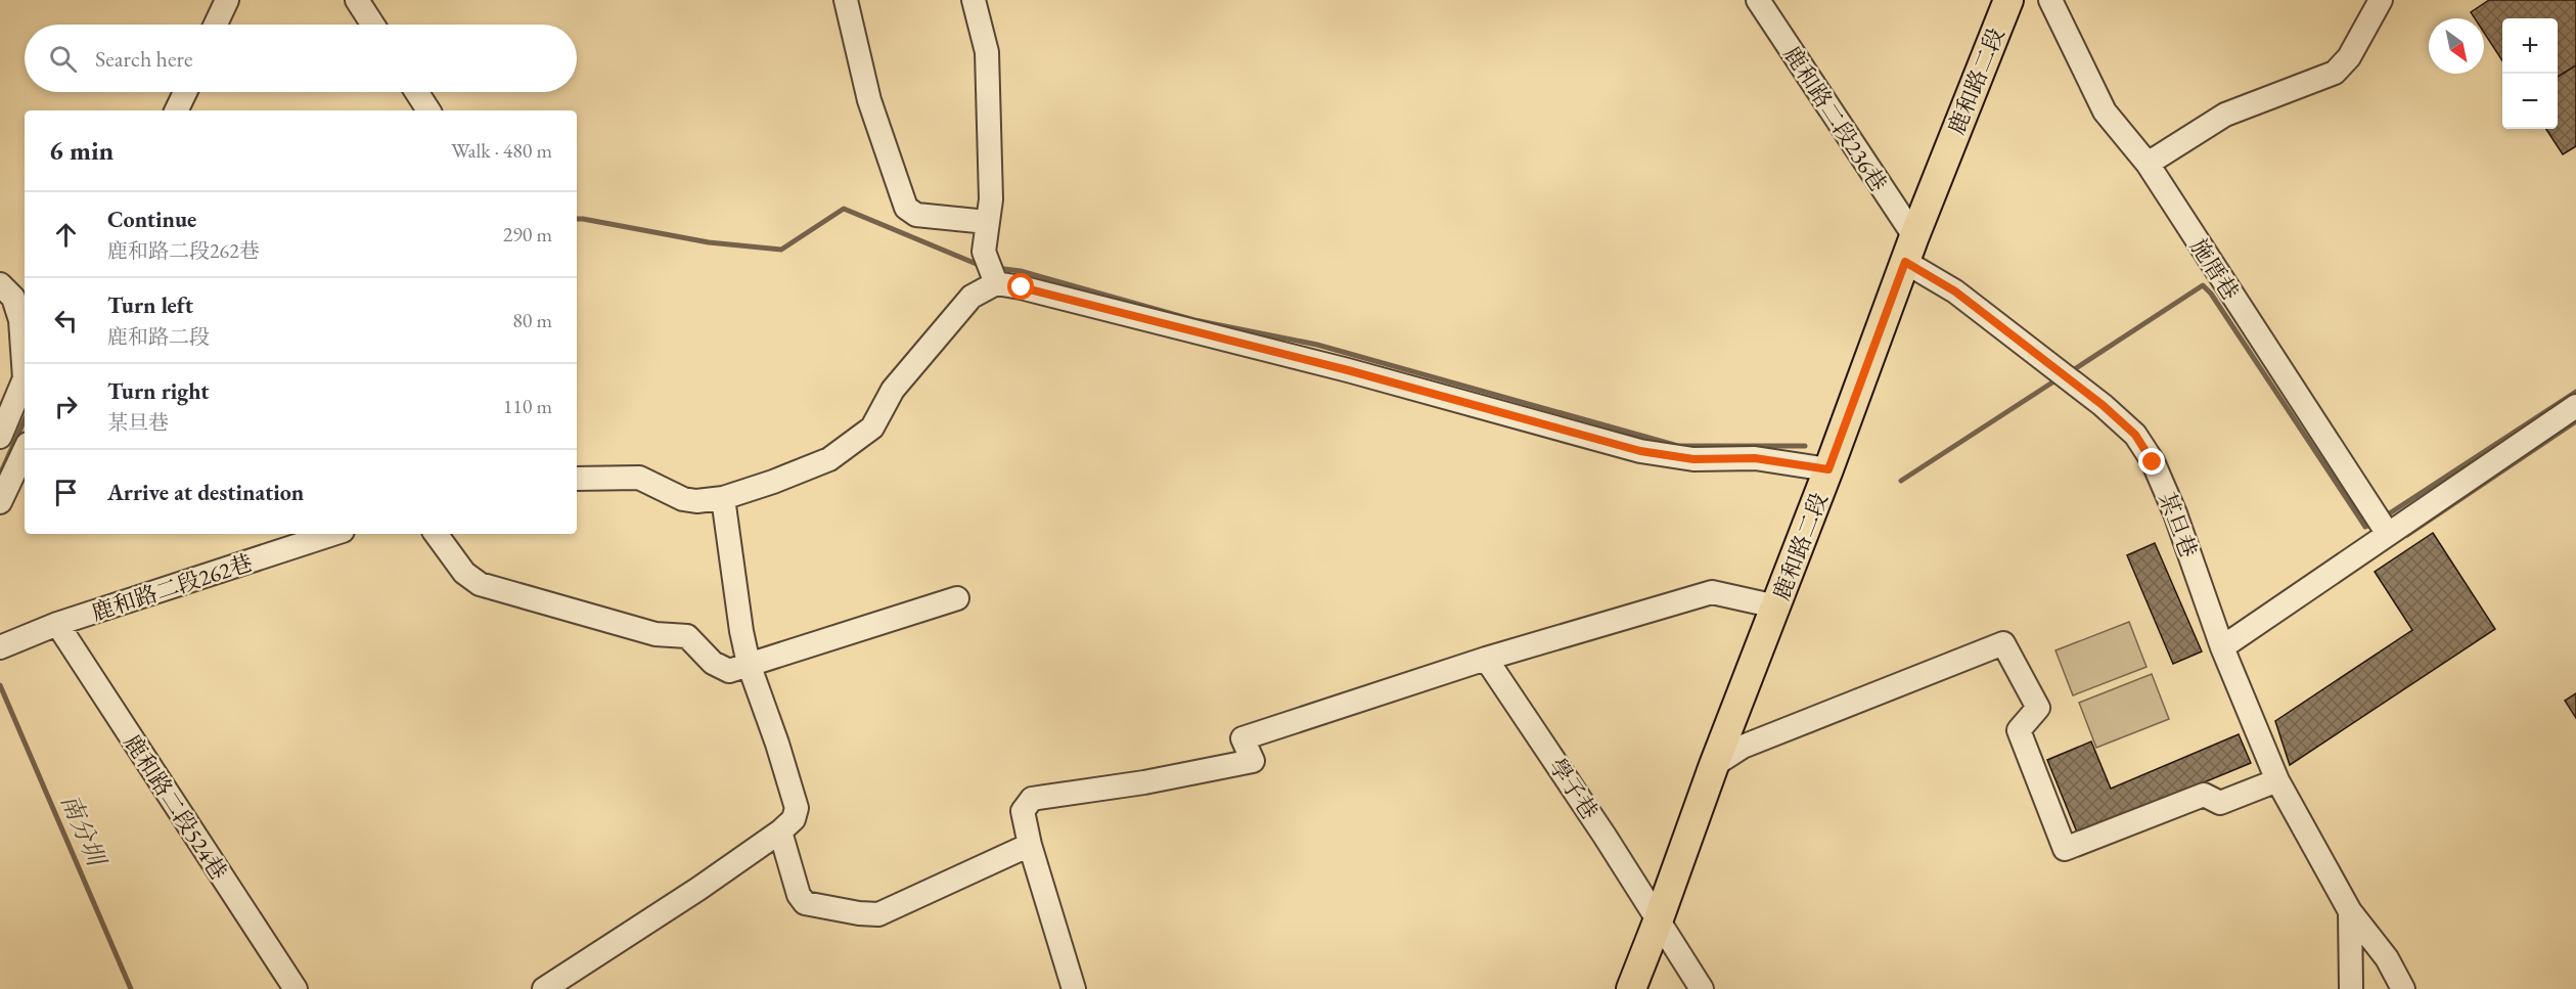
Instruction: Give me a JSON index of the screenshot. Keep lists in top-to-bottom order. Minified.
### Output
{"streets":{"main road":["鹿和路二段"],"street":["鹿和路二段236巷","施厝巷","某旦巷","鹿和路二段262巷","學子巷","鹿和路二段524巷"]},"crossings":[["鹿和路二段","鹿和路二段236巷"],["鹿和路二段","某旦巷"],["鹿和路二段","學子巷"],["鹿和路二段236巷","某旦巷"],["鹿和路二段262巷","鹿和路二段524巷"]],"water":["南分圳"],"north":"bottom right","page":{"map_buttons":["+","−"],"search":"Search here","heading":["6 min","Walk · 480 m"],"list":[["Continue","鹿和路二段262巷","290 m"],["Turn left","鹿和路二段","80 m"],["Turn right","某旦巷","110 m"],"Arrive at destination"]}}
